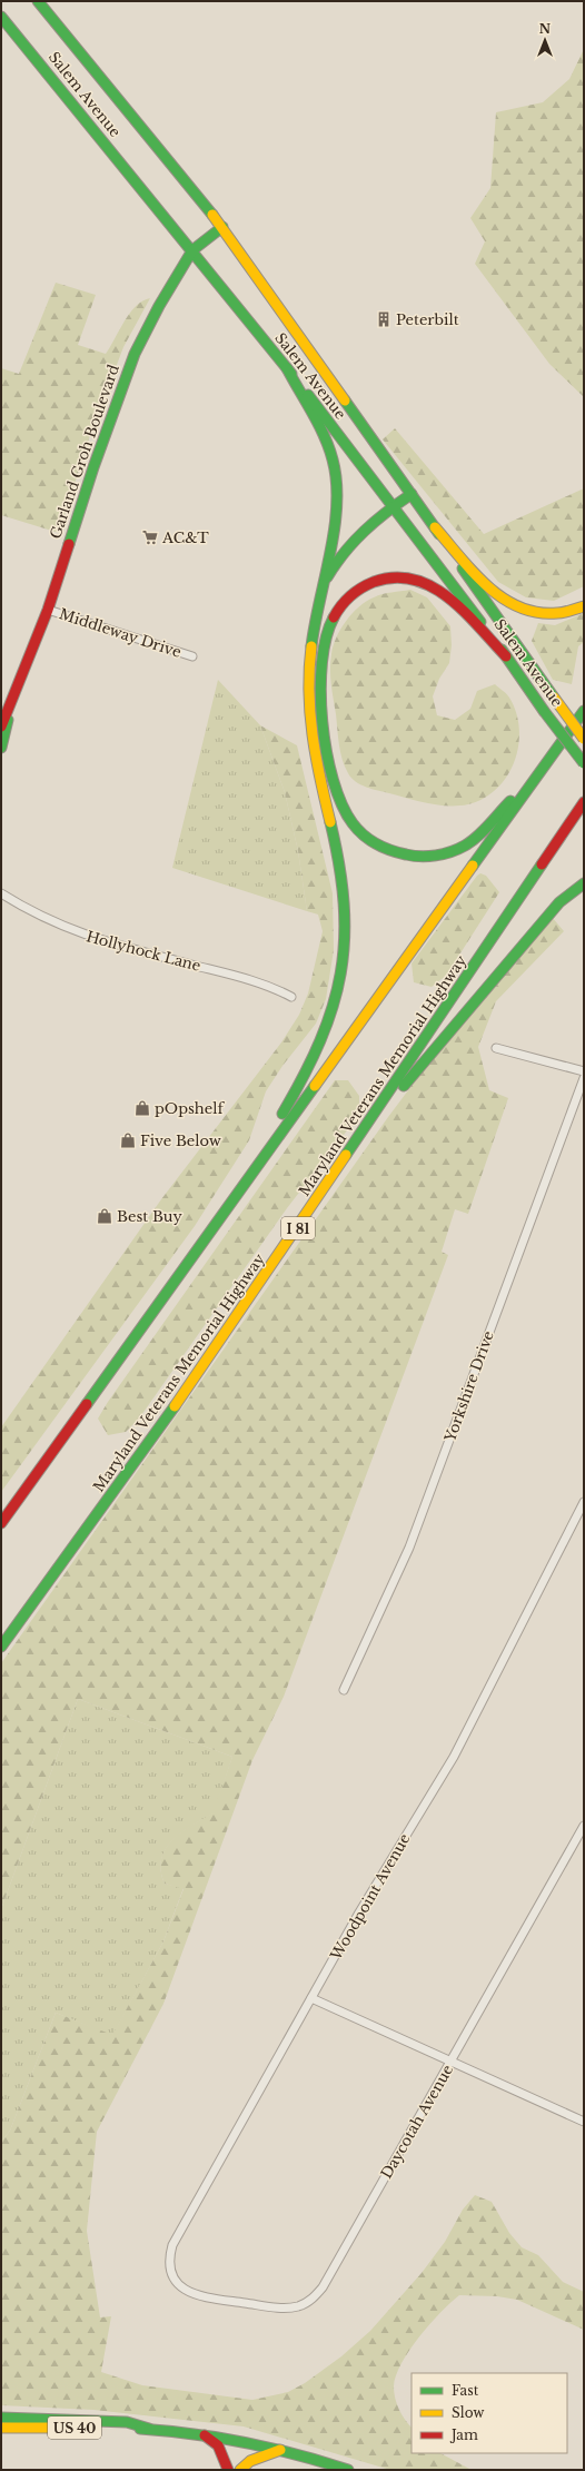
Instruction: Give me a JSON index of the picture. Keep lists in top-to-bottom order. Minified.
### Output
{"streets":{"main road":["Salem Avenue","Garland Groh Boulevard","Maryland Veterans Memorial Highway","I 81","US 40"],"street":["Middleway Drive","Hollyhock Lane","Yorkshire Drive","Woodpoint Avenue","Daycotah Avenue"]},"crossings":[["Salem Avenue","Garland Groh Boulevard"],["Garland Groh Boulevard","Middleway Drive"],["Woodpoint Avenue","Daycotah Avenue"]],"places":{"building":["Peterbilt"],"supermarket":["AC&T"],"shop":["pOpshelf","Five Below","Best Buy"]},"legend":["Fast","Slow","Jam"],"north":"top"}
